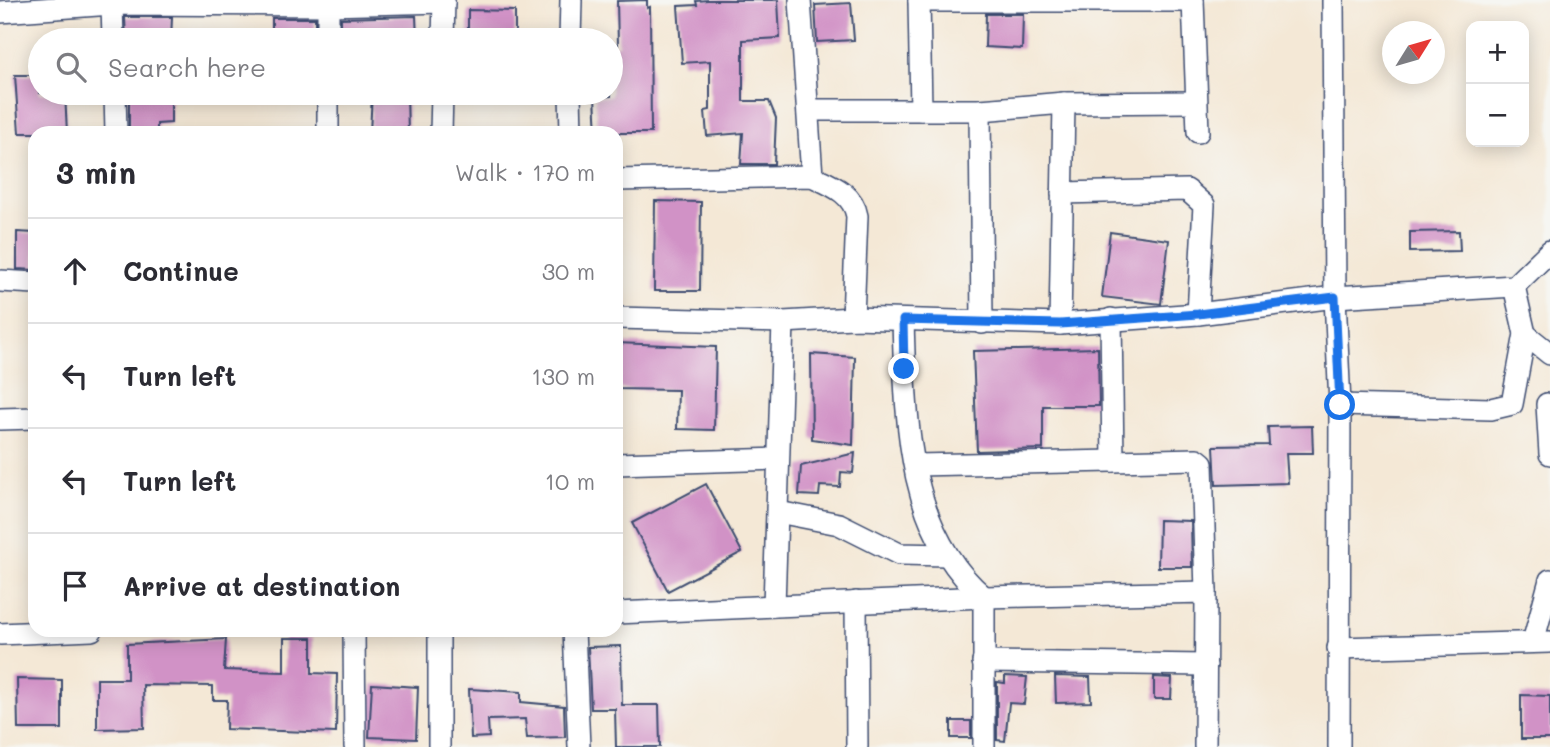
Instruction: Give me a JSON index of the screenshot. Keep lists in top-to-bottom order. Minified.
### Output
{"north":"top right","page":{"map_buttons":["+","−"],"search":"Search here","heading":["3 min","Walk · 170 m"],"list":[["Continue","30 m"],["Turn left","130 m"],["Turn left","10 m"],"Arrive at destination"]}}
